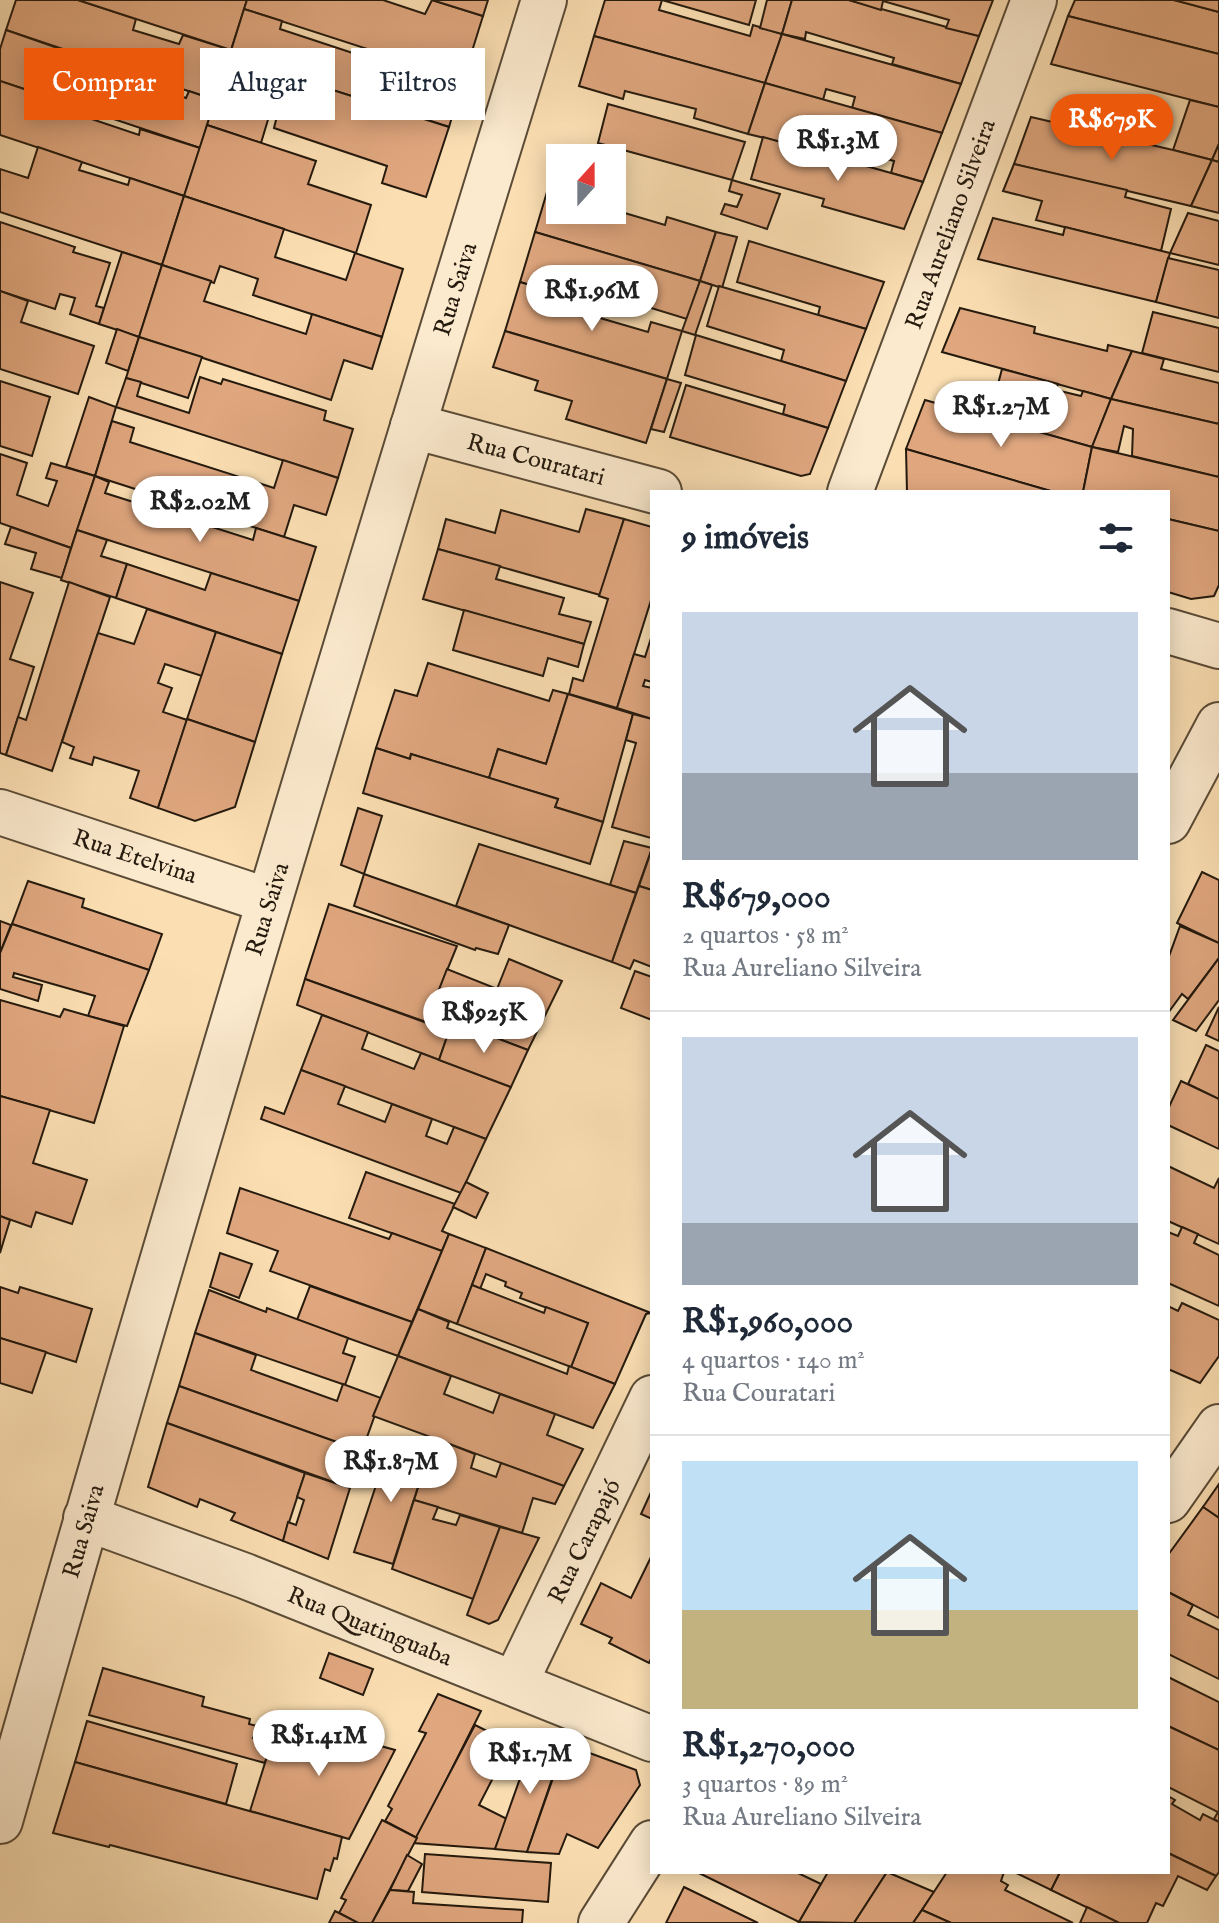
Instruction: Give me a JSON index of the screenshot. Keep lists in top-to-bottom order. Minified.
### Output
{"streets":{"street":["Rua Aureliano Silveira","Rua Saiva","Rua Couratari","Rua Etelvina","Rua Carapajó","Rua Quatinguaba"]},"crossings":[["Rua Saiva","Rua Couratari"],["Rua Saiva","Rua Etelvina"],["Rua Saiva","Rua Quatinguaba"],["Rua Carapajó","Rua Quatinguaba"]],"north":"top","page":{"chip":["Comprar","Alugar","Filtros"],"price":["R$679K","R$1.3M","R$1.96M","R$1.27M","R$2.02M","R$925K","R$1.87M","R$1.41M","R$1.7M"],"heading":"9 imóveis","list":[{"name":"R$679,000","note":"2 quartos · 58 m² · Rua Aureliano Silveira"},{"name":"R$1,960,000","note":"4 quartos · 140 m² · Rua Couratari"},{"name":"R$1,270,000","note":"3 quartos · 89 m² · Rua Aureliano Silveira"}]}}
